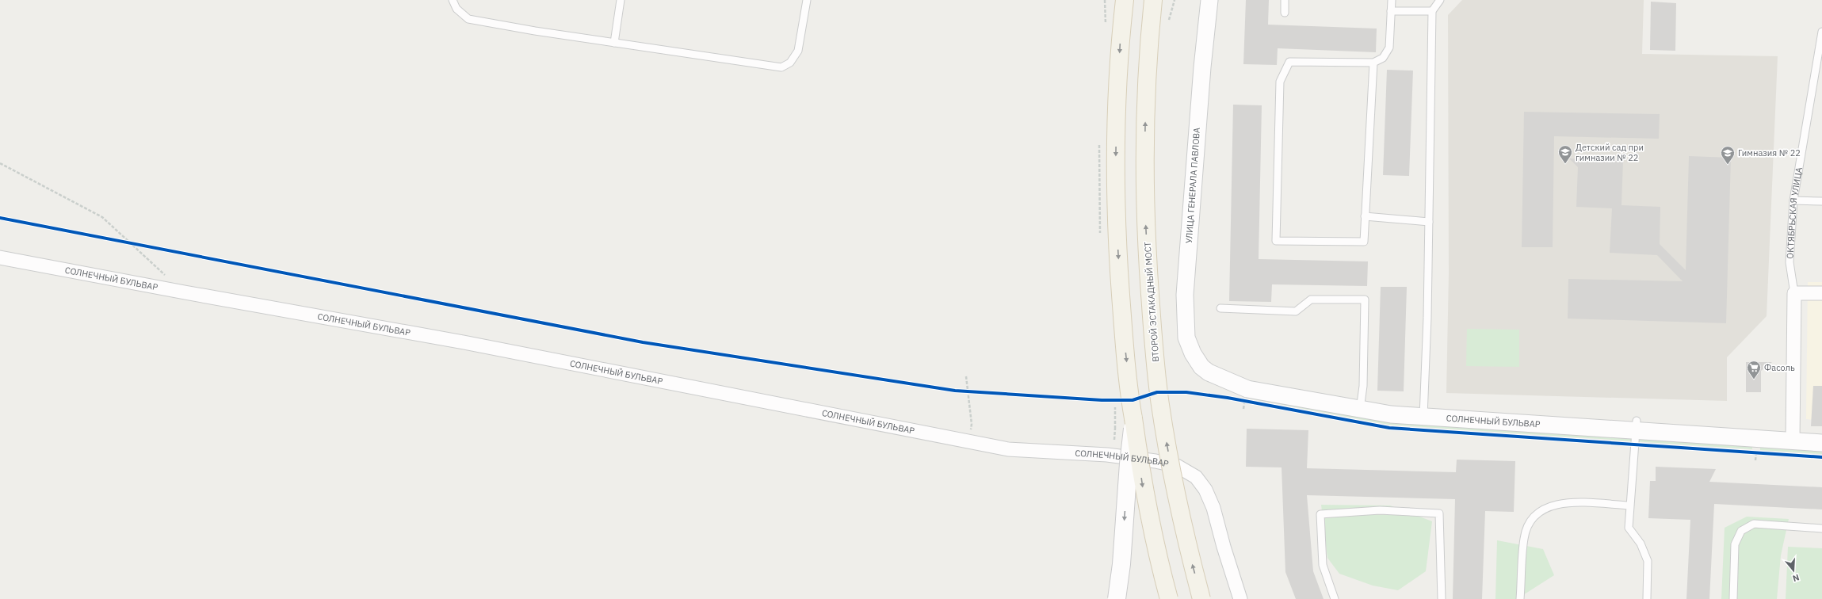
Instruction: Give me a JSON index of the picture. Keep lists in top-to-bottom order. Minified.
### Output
{"streets":{"main road":["ВТОРОЙ ЭСТАКАДНЫЙ МОСТ"],"street":["УЛИЦА ГЕНЕРАЛА ПАВЛОВА","СОЛНЕЧНЫЙ БУЛЬВАР"],"lane":["ОКТЯБРЬСКАЯ УЛИЦА"]},"crossings":[["УЛИЦА ГЕНЕРАЛА ПАВЛОВА","СОЛНЕЧНЫЙ БУЛЬВАР"]],"places":{"school or university":["Детский сад при гимназии № 22","Гимназия № 22"],"supermarket":["Фасоль"]},"north":"bottom"}
